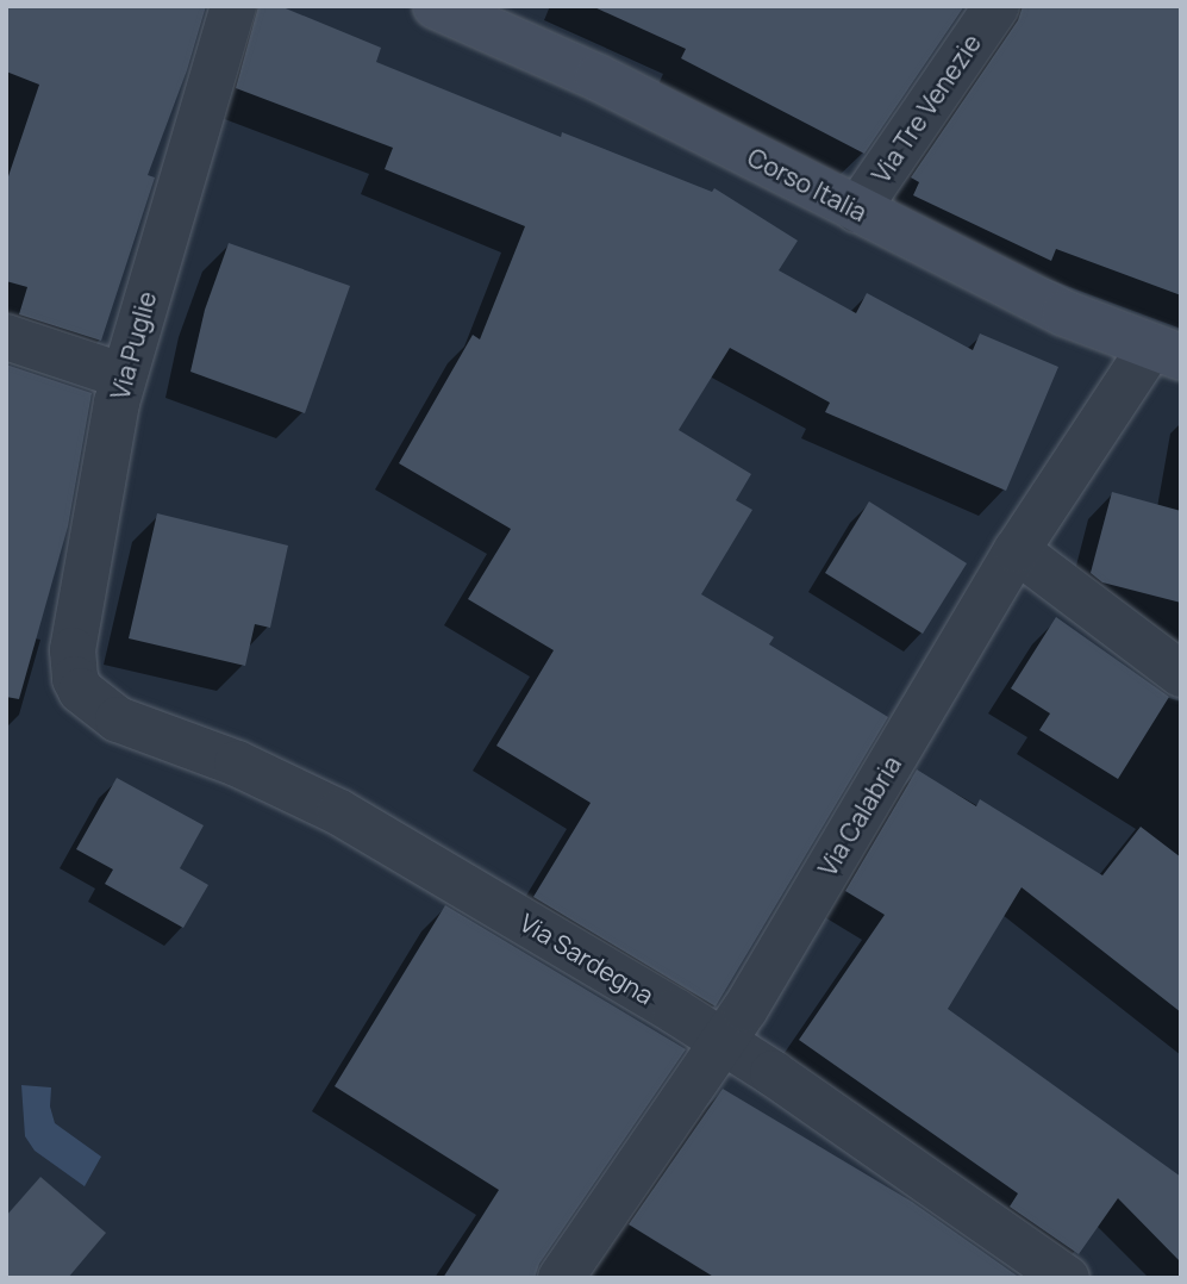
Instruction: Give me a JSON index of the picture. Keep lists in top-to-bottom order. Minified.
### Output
{"streets":{"street":["Via Tre Venezie","Corso Italia","Via Puglie","Via Calabria","Via Sardegna"]},"crossings":[["Via Tre Venezie","Corso Italia"],["Corso Italia","Via Calabria"],["Via Puglie","Via Sardegna"],["Via Calabria","Via Sardegna"]]}
